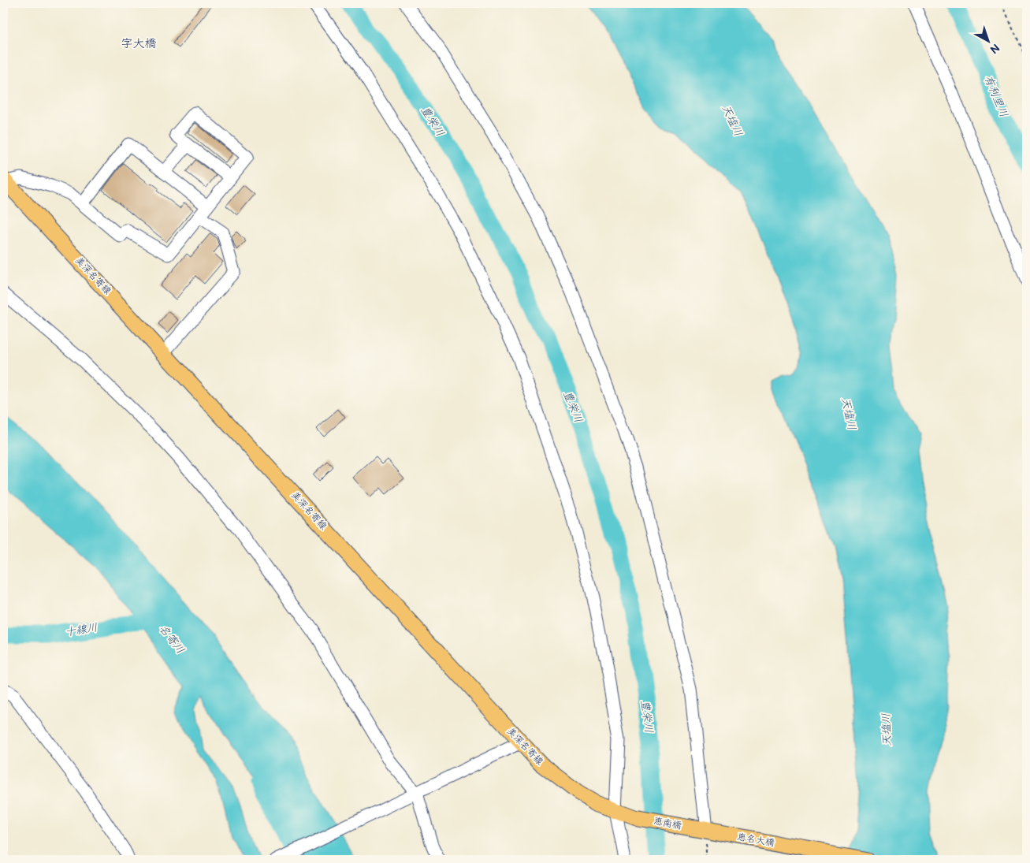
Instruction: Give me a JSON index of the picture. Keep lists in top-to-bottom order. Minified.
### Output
{"streets":{"main road":["美深名寄線","恵南橋","恵名大橋"]},"crossings":[["美深名寄線","恵南橋"],["恵南橋","恵名大橋"]],"districts":["字大橋"],"water":["有利里川","天塩川","豊栄川","十線川","名寄川"],"north":"bottom right"}
